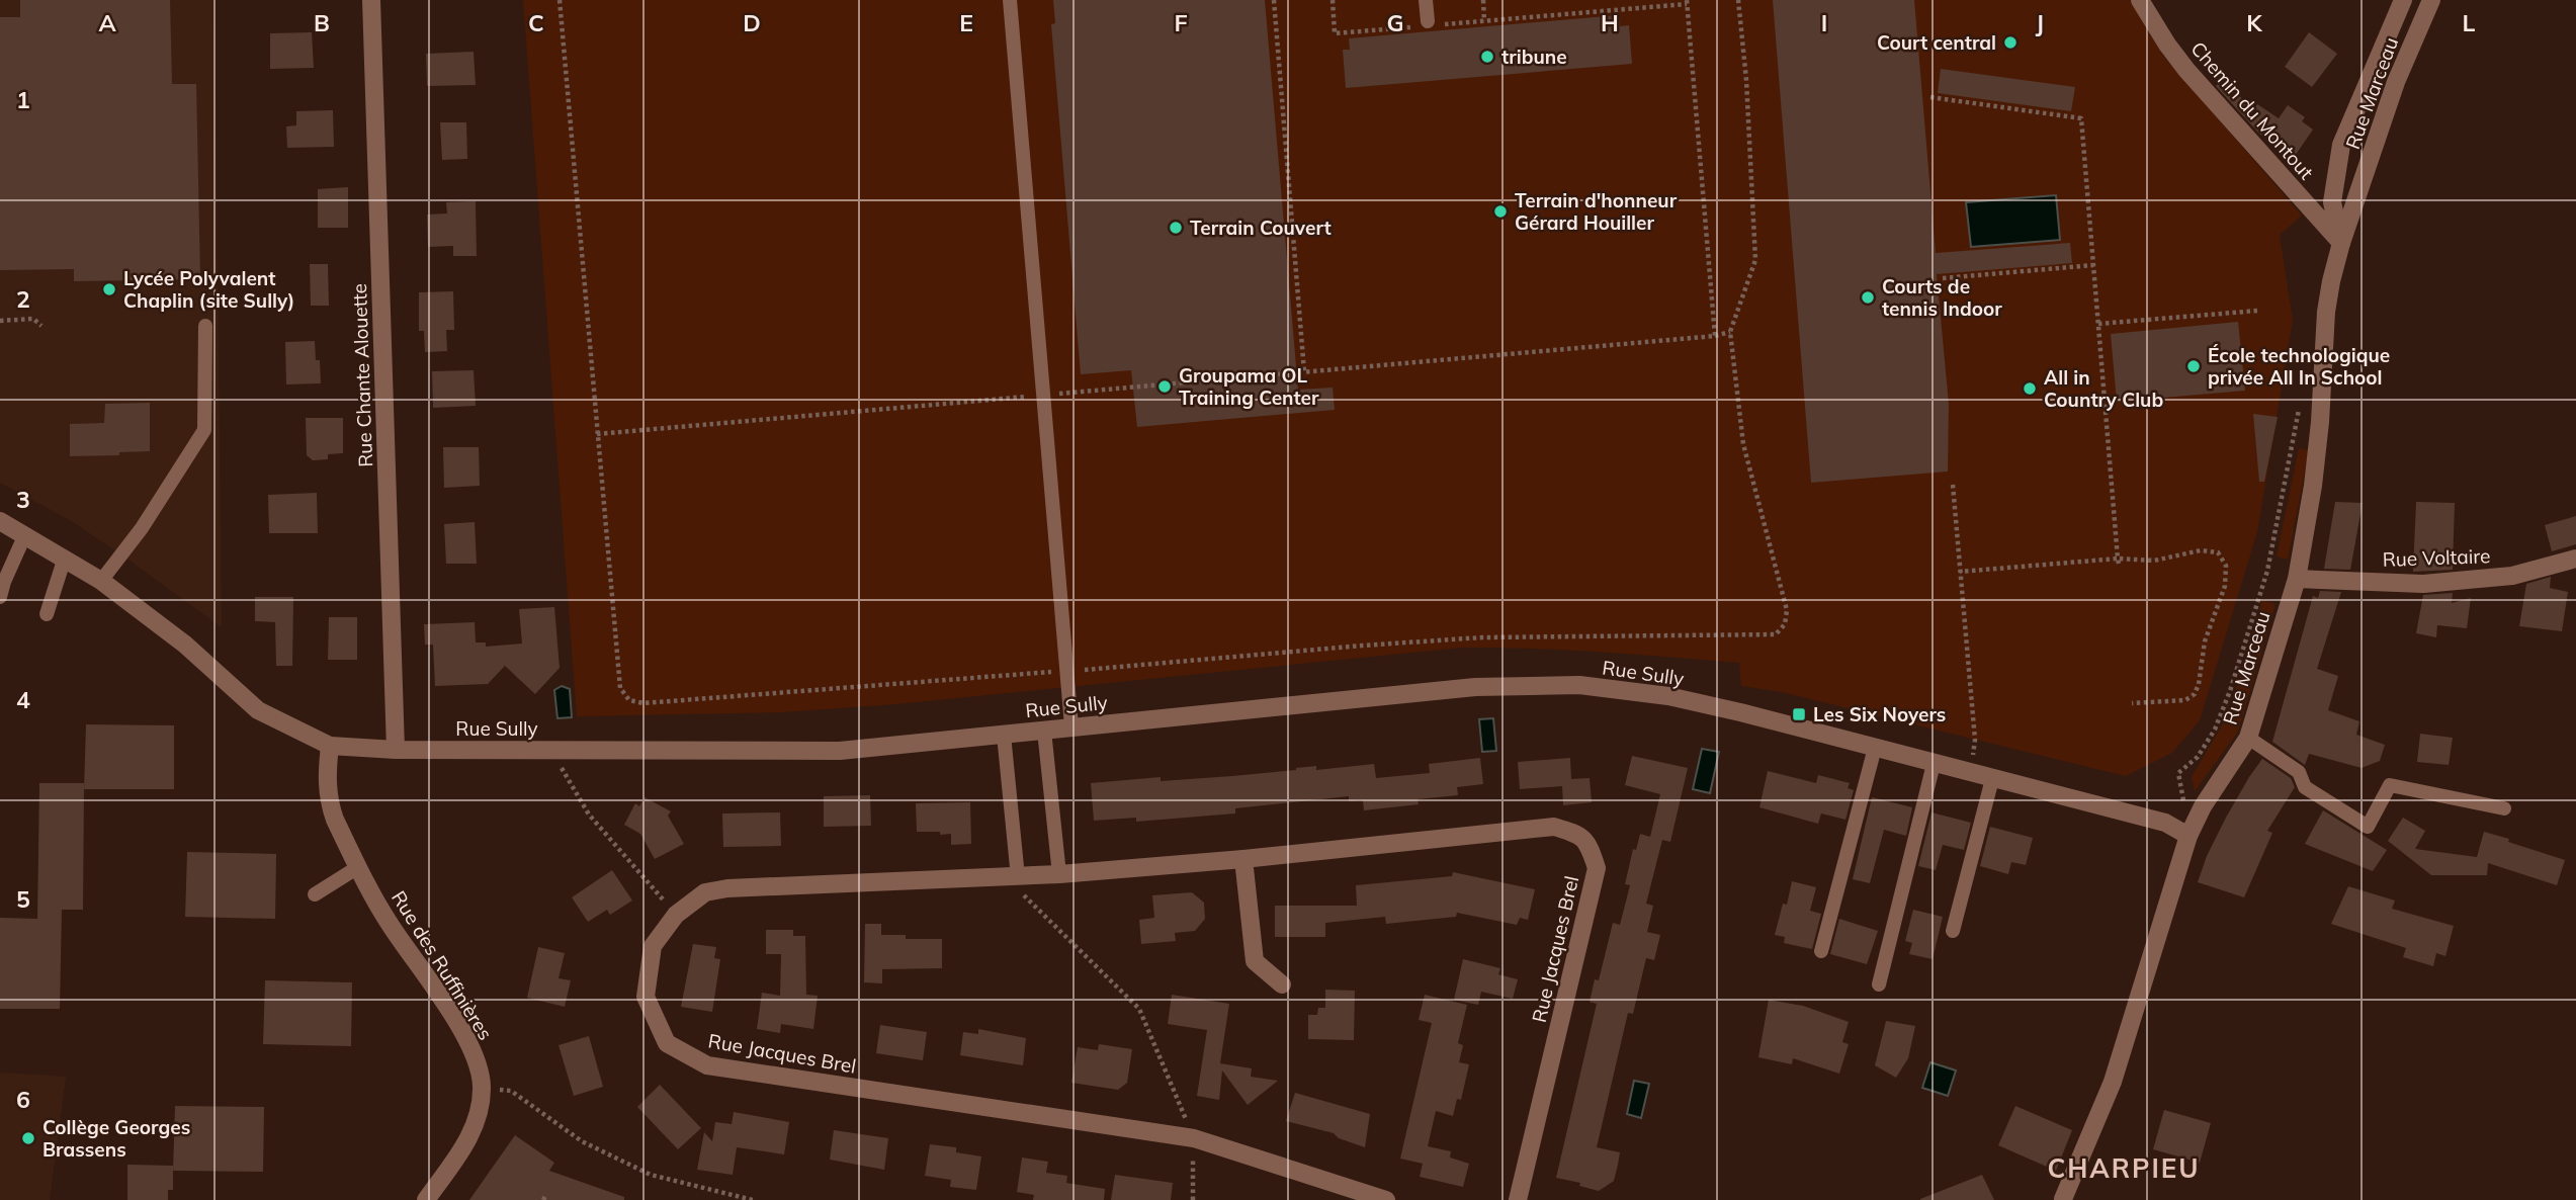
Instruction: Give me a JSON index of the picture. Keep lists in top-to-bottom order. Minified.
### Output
{"streets":{"street":["Rue Marceau","Chemin du Montout","Rue Chante Alouette","Rue Voltaire","Rue Sully","Rue Jacques Brel","Rue des Ruffinières"]},"crossings":[["Rue Marceau","Chemin du Montout"],["Rue Marceau","Rue Voltaire"],["Rue Marceau","Rue Sully"],["Rue Chante Alouette","Rue Sully"],["Rue Sully","Rue des Ruffinières"]],"districts":["CHARPIEU"],"places":{"other":["Court central","tribune","Terrain d'honneur Gérard Houiller","Terrain Couvert","Lycée Polyvalent Chaplin (site Sully)","Courts de tennis Indoor","École technologique privée All In School","Groupama OL Training Center","All in Country Club","Collège Georges Brassens"],"transit":["Les Six Noyers"]},"grid":{"columns":["A","B","C","D","E","F","G","H","I","J","K","L"],"rows":["1","2","3","4","5","6"]}}
